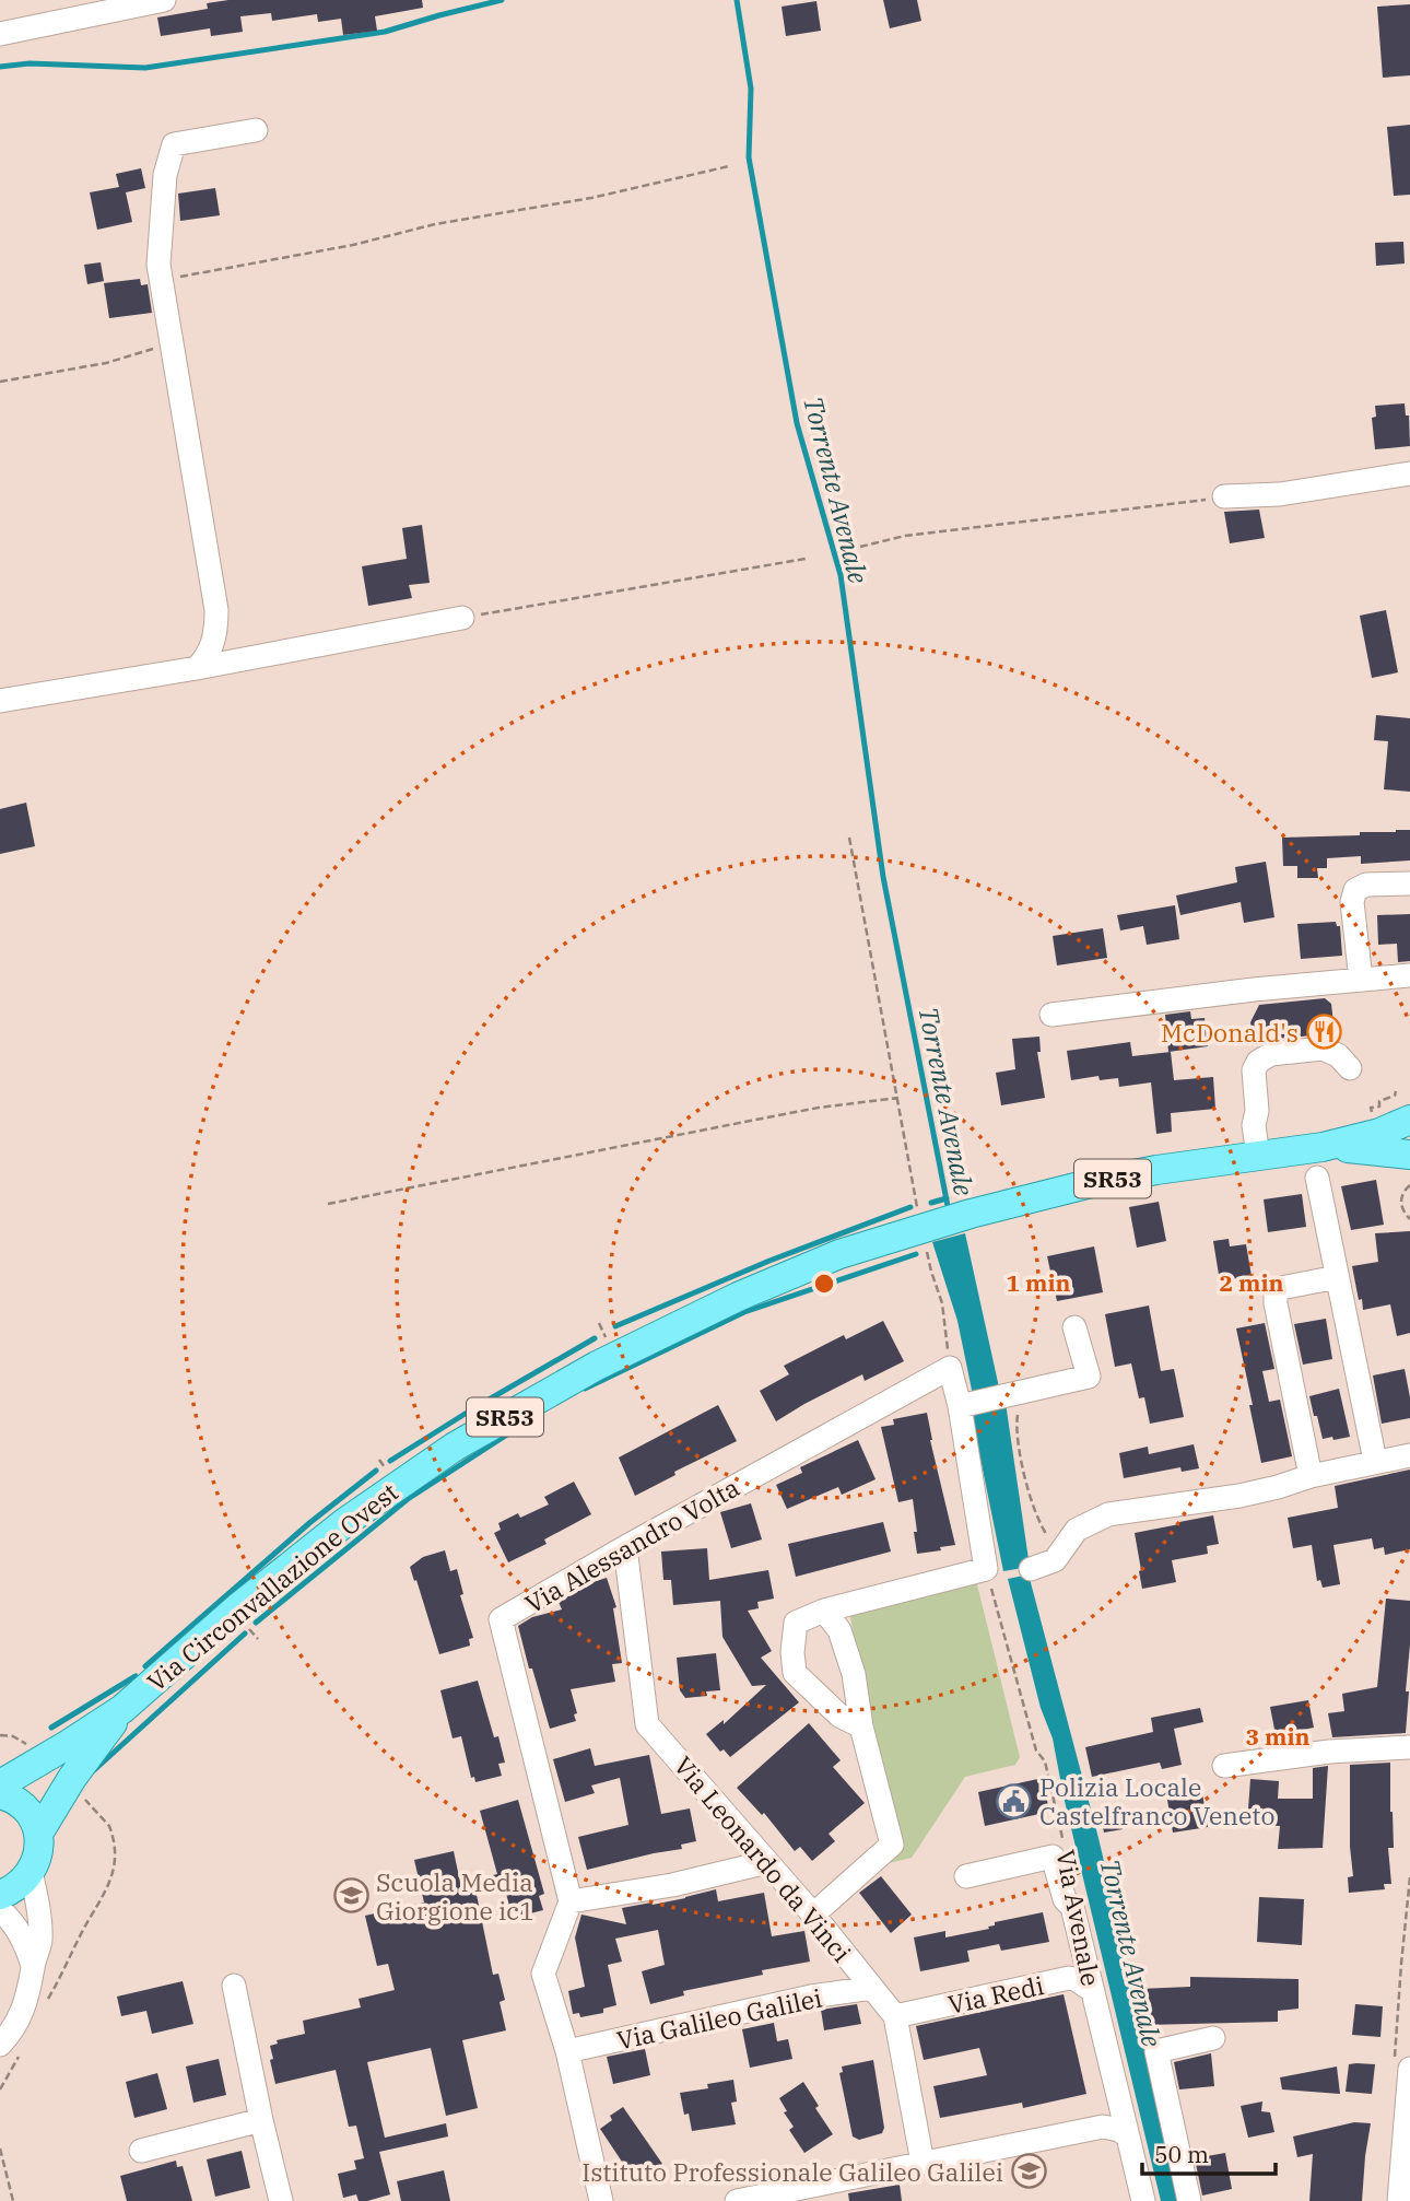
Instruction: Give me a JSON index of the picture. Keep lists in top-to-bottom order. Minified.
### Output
{"streets":{"main road":["SR53","Via Circonvallazione Ovest"],"street":["Via Alessandro Volta","Via Leonardo da Vinci","Via Avenale","Via Redi","Via Galileo Galilei"]},"crossings":[["Via Alessandro Volta","Via Leonardo da Vinci"],["Via Leonardo da Vinci","Via Redi"],["Via Leonardo da Vinci","Via Galileo Galilei"],["Via Avenale","Via Redi"]],"water":["Torrente Avenale"],"places":{"restaurant":["McDonald's"],"public building":["Polizia Locale Castelfranco Veneto"],"school or university":["Scuola Media Giorgione ic1","Istituto Professionale Galileo Galilei"]},"scale_bar":"50 m","rings":["1 min","2 min","3 min"]}
